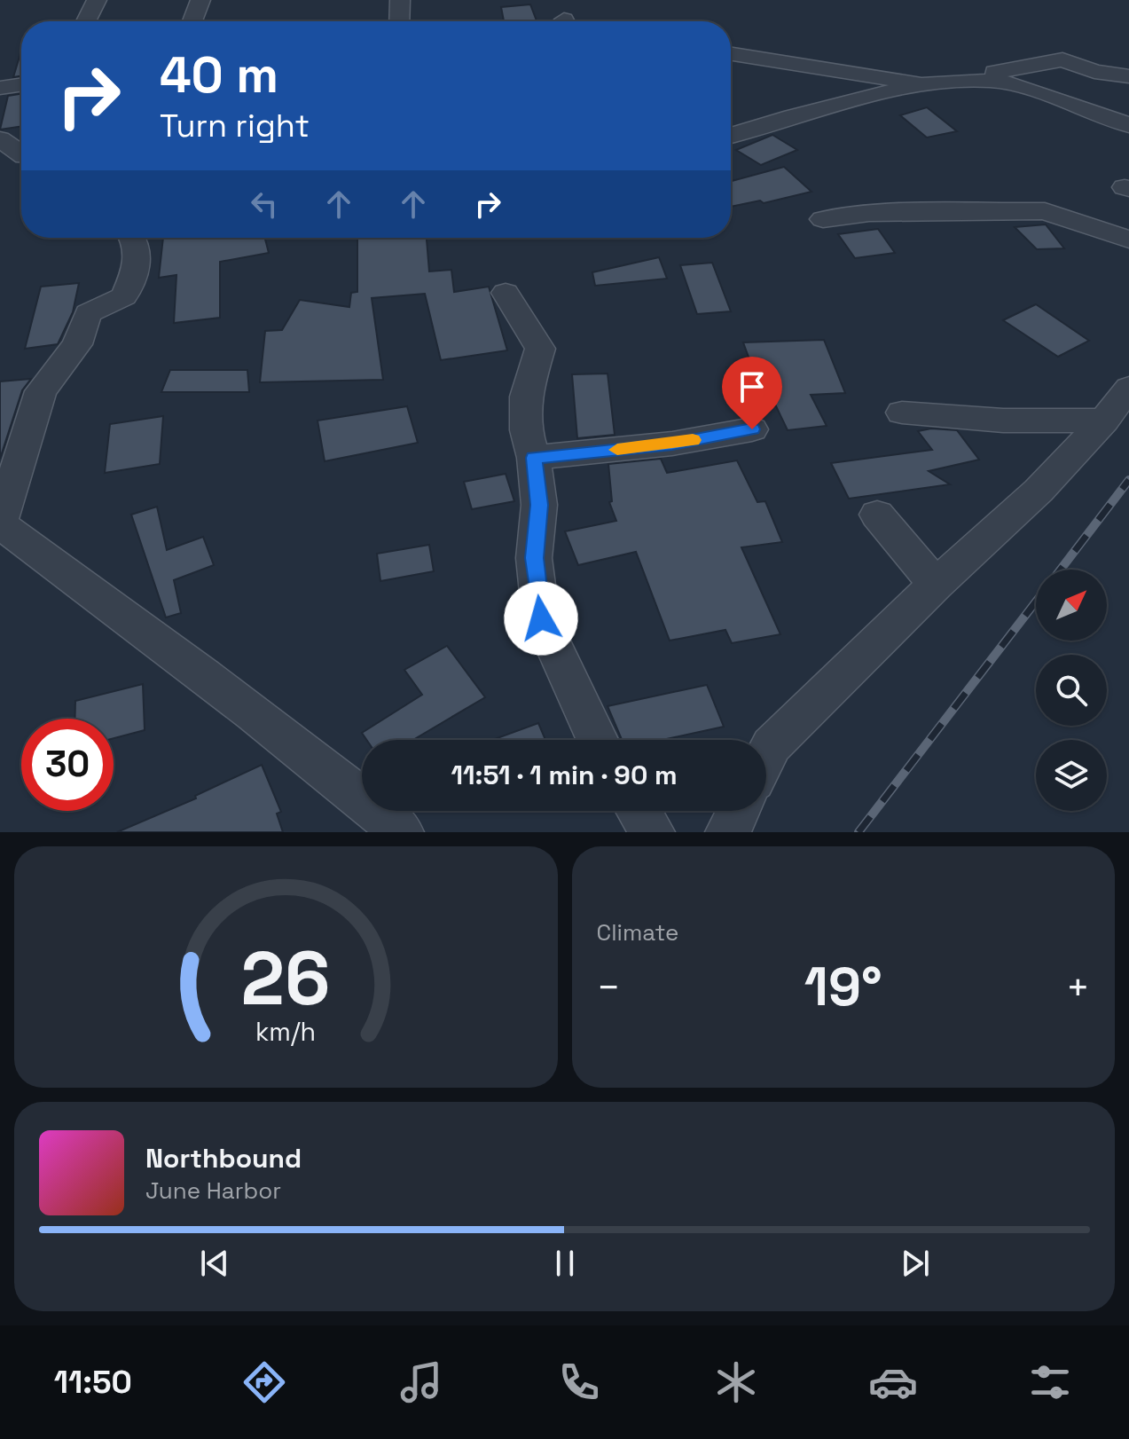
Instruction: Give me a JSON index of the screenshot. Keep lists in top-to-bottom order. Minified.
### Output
{"north":"top right","page":{"turn":["40 m","Turn right"],"limit":"30","trip":"11:51 · 1 min · 90 m","tile":"Climate","heat":["−","19°","+"],"song":["Northbound","June Harbor"],"tabs":"11:50","gauge":["26","km/h"]}}
